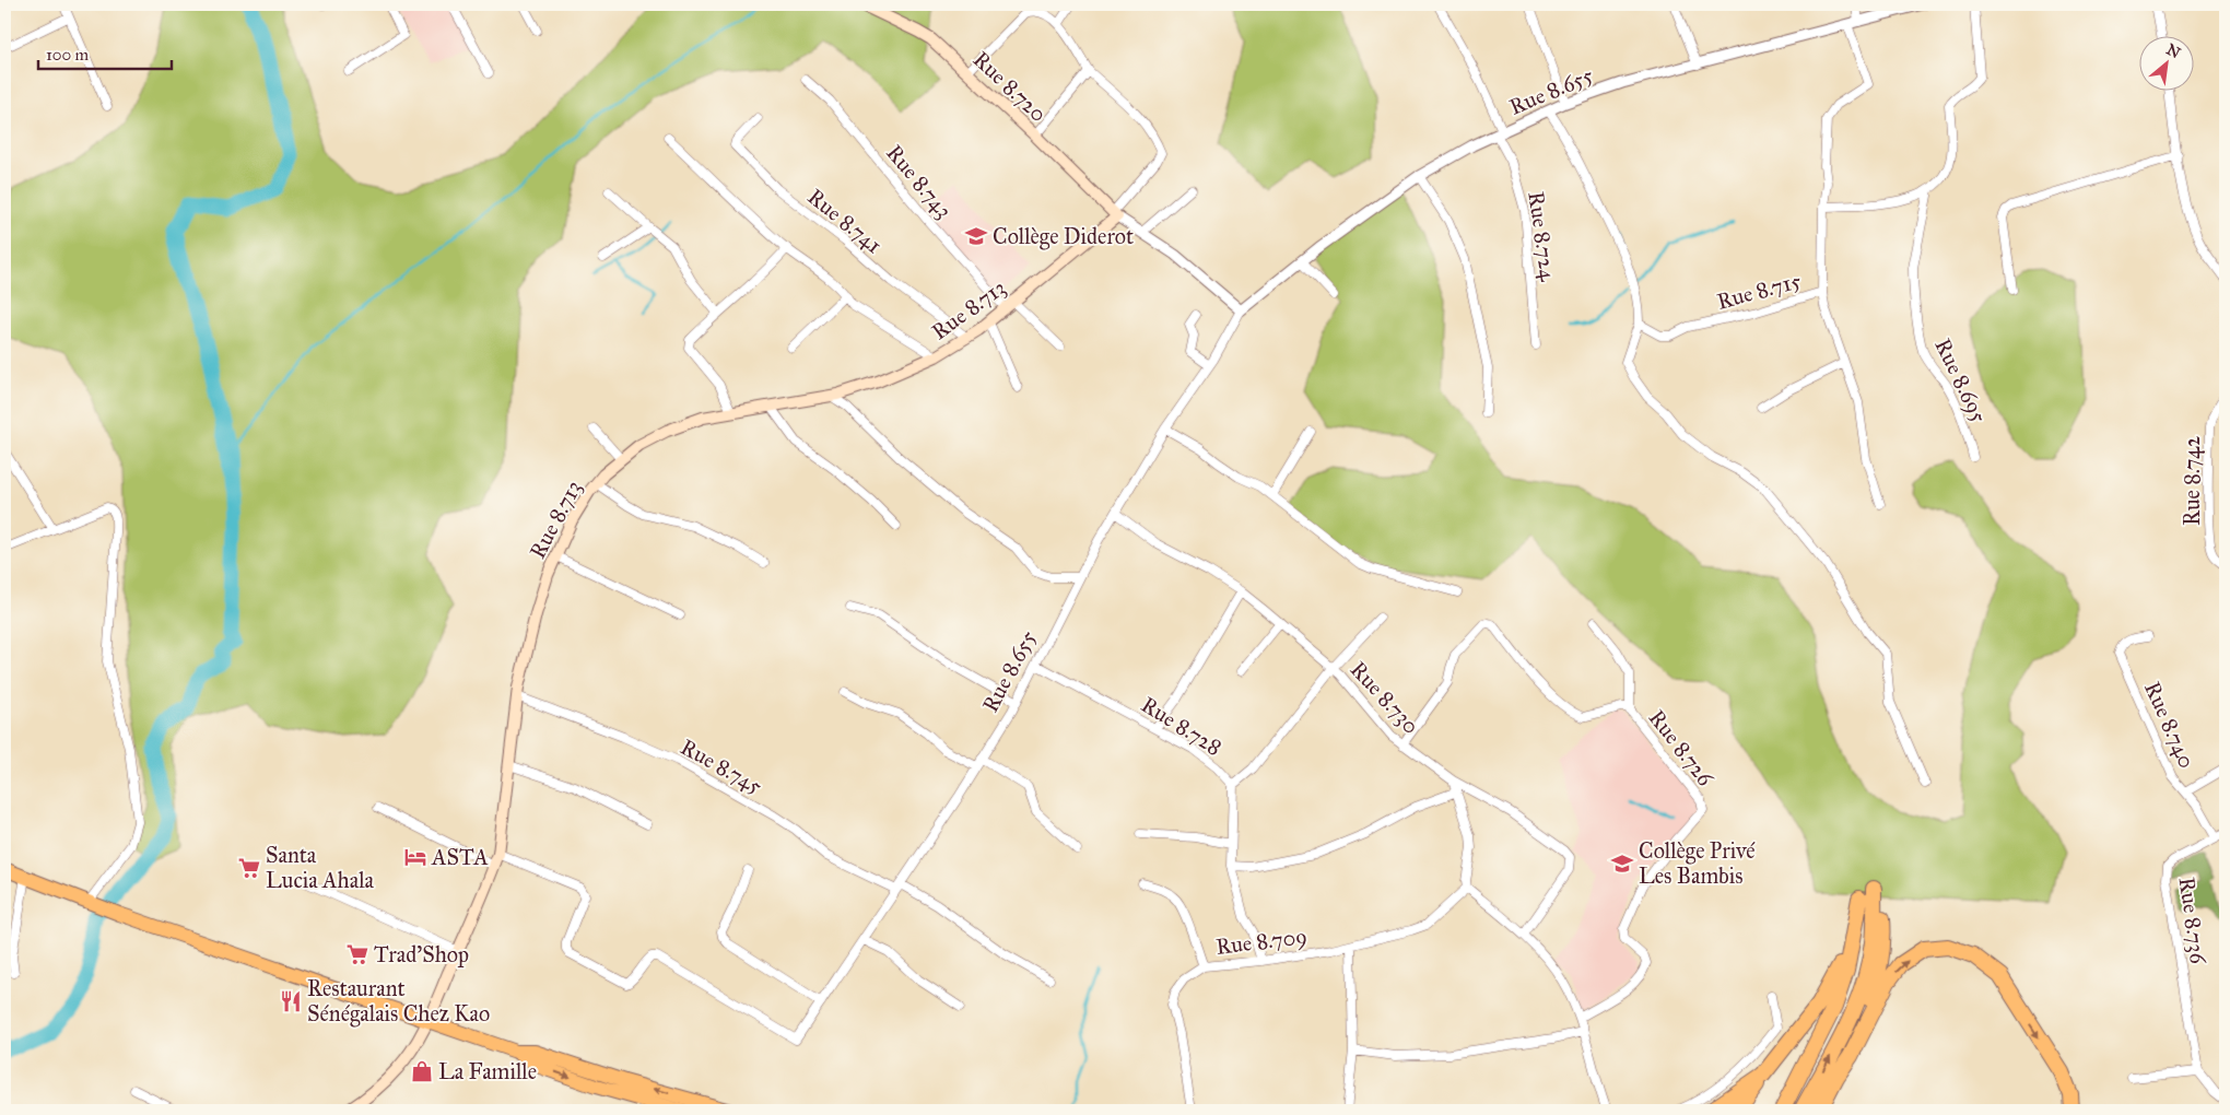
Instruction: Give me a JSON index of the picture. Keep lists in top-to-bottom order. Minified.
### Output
{"streets":{"main road":["Rue 8.720","Rue 8.713"],"street":["Rue 8.655","Rue 8.743","Rue 8.741","Rue 8.724","Rue 8.715","Rue 8.695","Rue 8.742","Rue 8.730","Rue 8.740","Rue 8.728","Rue 8.726","Rue 8.745","Rue 8.736","Rue 8.709"]},"crossings":[["Rue 8.720","Rue 8.713"],["Rue 8.655","Rue 8.724"],["Rue 8.655","Rue 8.715"],["Rue 8.655","Rue 8.713"],["Rue 8.655","Rue 8.730"],["Rue 8.655","Rue 8.728"],["Rue 8.655","Rue 8.745"],["Rue 8.743","Rue 8.713"],["Rue 8.741","Rue 8.713"],["Rue 8.713","Rue 8.745"],["Rue 8.730","Rue 8.726"],["Rue 8.740","Rue 8.736"],["Rue 8.728","Rue 8.709"]],"places":{"school or university":["Collège Diderot","Collège Privé Les Bambis"],"hotel":["ASTA"],"supermarket":["Santa Lucia Ahala","Trad'Shop"],"restaurant":["Restaurant Sénégalais Chez Kao"],"shop":["La Famille"]},"scale_bar":"100 m","north":"top right"}
